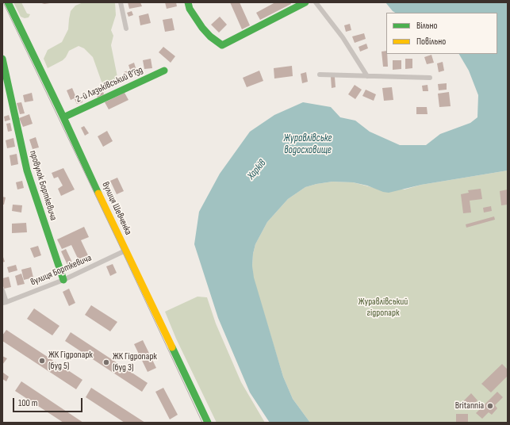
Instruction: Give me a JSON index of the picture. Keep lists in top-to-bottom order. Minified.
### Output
{"streets":{"street":["2-й Лазьківський в’їзд","провулок Борткевича","вулиця Шевченка","вулиця Борткевича"]},"crossings":[["2-й Лазьківський в’їзд","вулиця Шевченка"],["провулок Борткевича","вулиця Борткевича"],["вулиця Шевченка","вулиця Борткевича"]],"water":["Журавлівське водосховище","Харків"],"parks":["Журавлівський гідропарк"],"places":["ЖК Гідропарк (буд 5)","ЖК Гідропарк (буд 3)","Britannia"],"legend":["Вільно","Повільно"],"scale_bar":"100 m"}
